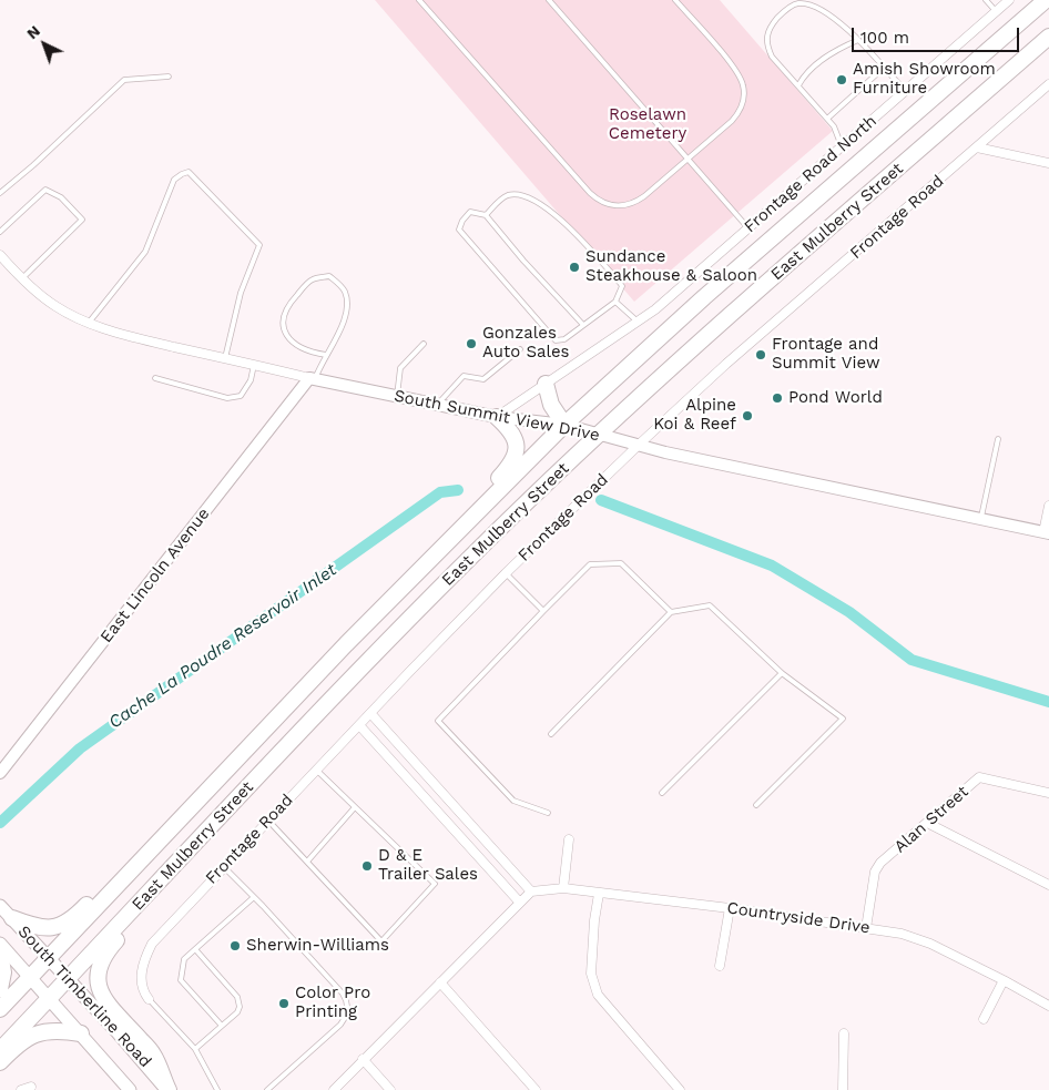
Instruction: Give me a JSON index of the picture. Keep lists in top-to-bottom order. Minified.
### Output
{"streets":{"highway":["East Mulberry Street"],"main road":["South Timberline Road"],"street":["Frontage Road North","Frontage Road","South Summit View Drive","East Lincoln Avenue","Alan Street","Countryside Drive"]},"crossings":[["Frontage Road North","South Summit View Drive"],["Frontage Road","South Summit View Drive"],["East Mulberry Street","South Summit View Drive"],["East Mulberry Street","South Timberline Road"],["South Summit View Drive","East Lincoln Avenue"],["Alan Street","Countryside Drive"]],"water":["Cache La Poudre Reservoir Inlet"],"parks":["Roselawn Cemetery"],"places":["Amish Showroom Furniture","Sundance Steakhouse & Saloon","Gonzales Auto Sales","Frontage and Summit View","Pond World","Alpine Koi & Reef","D & E Trailer Sales","Sherwin-Williams","Color Pro Printing"],"scale_bar":"100 m","north":"top left"}
